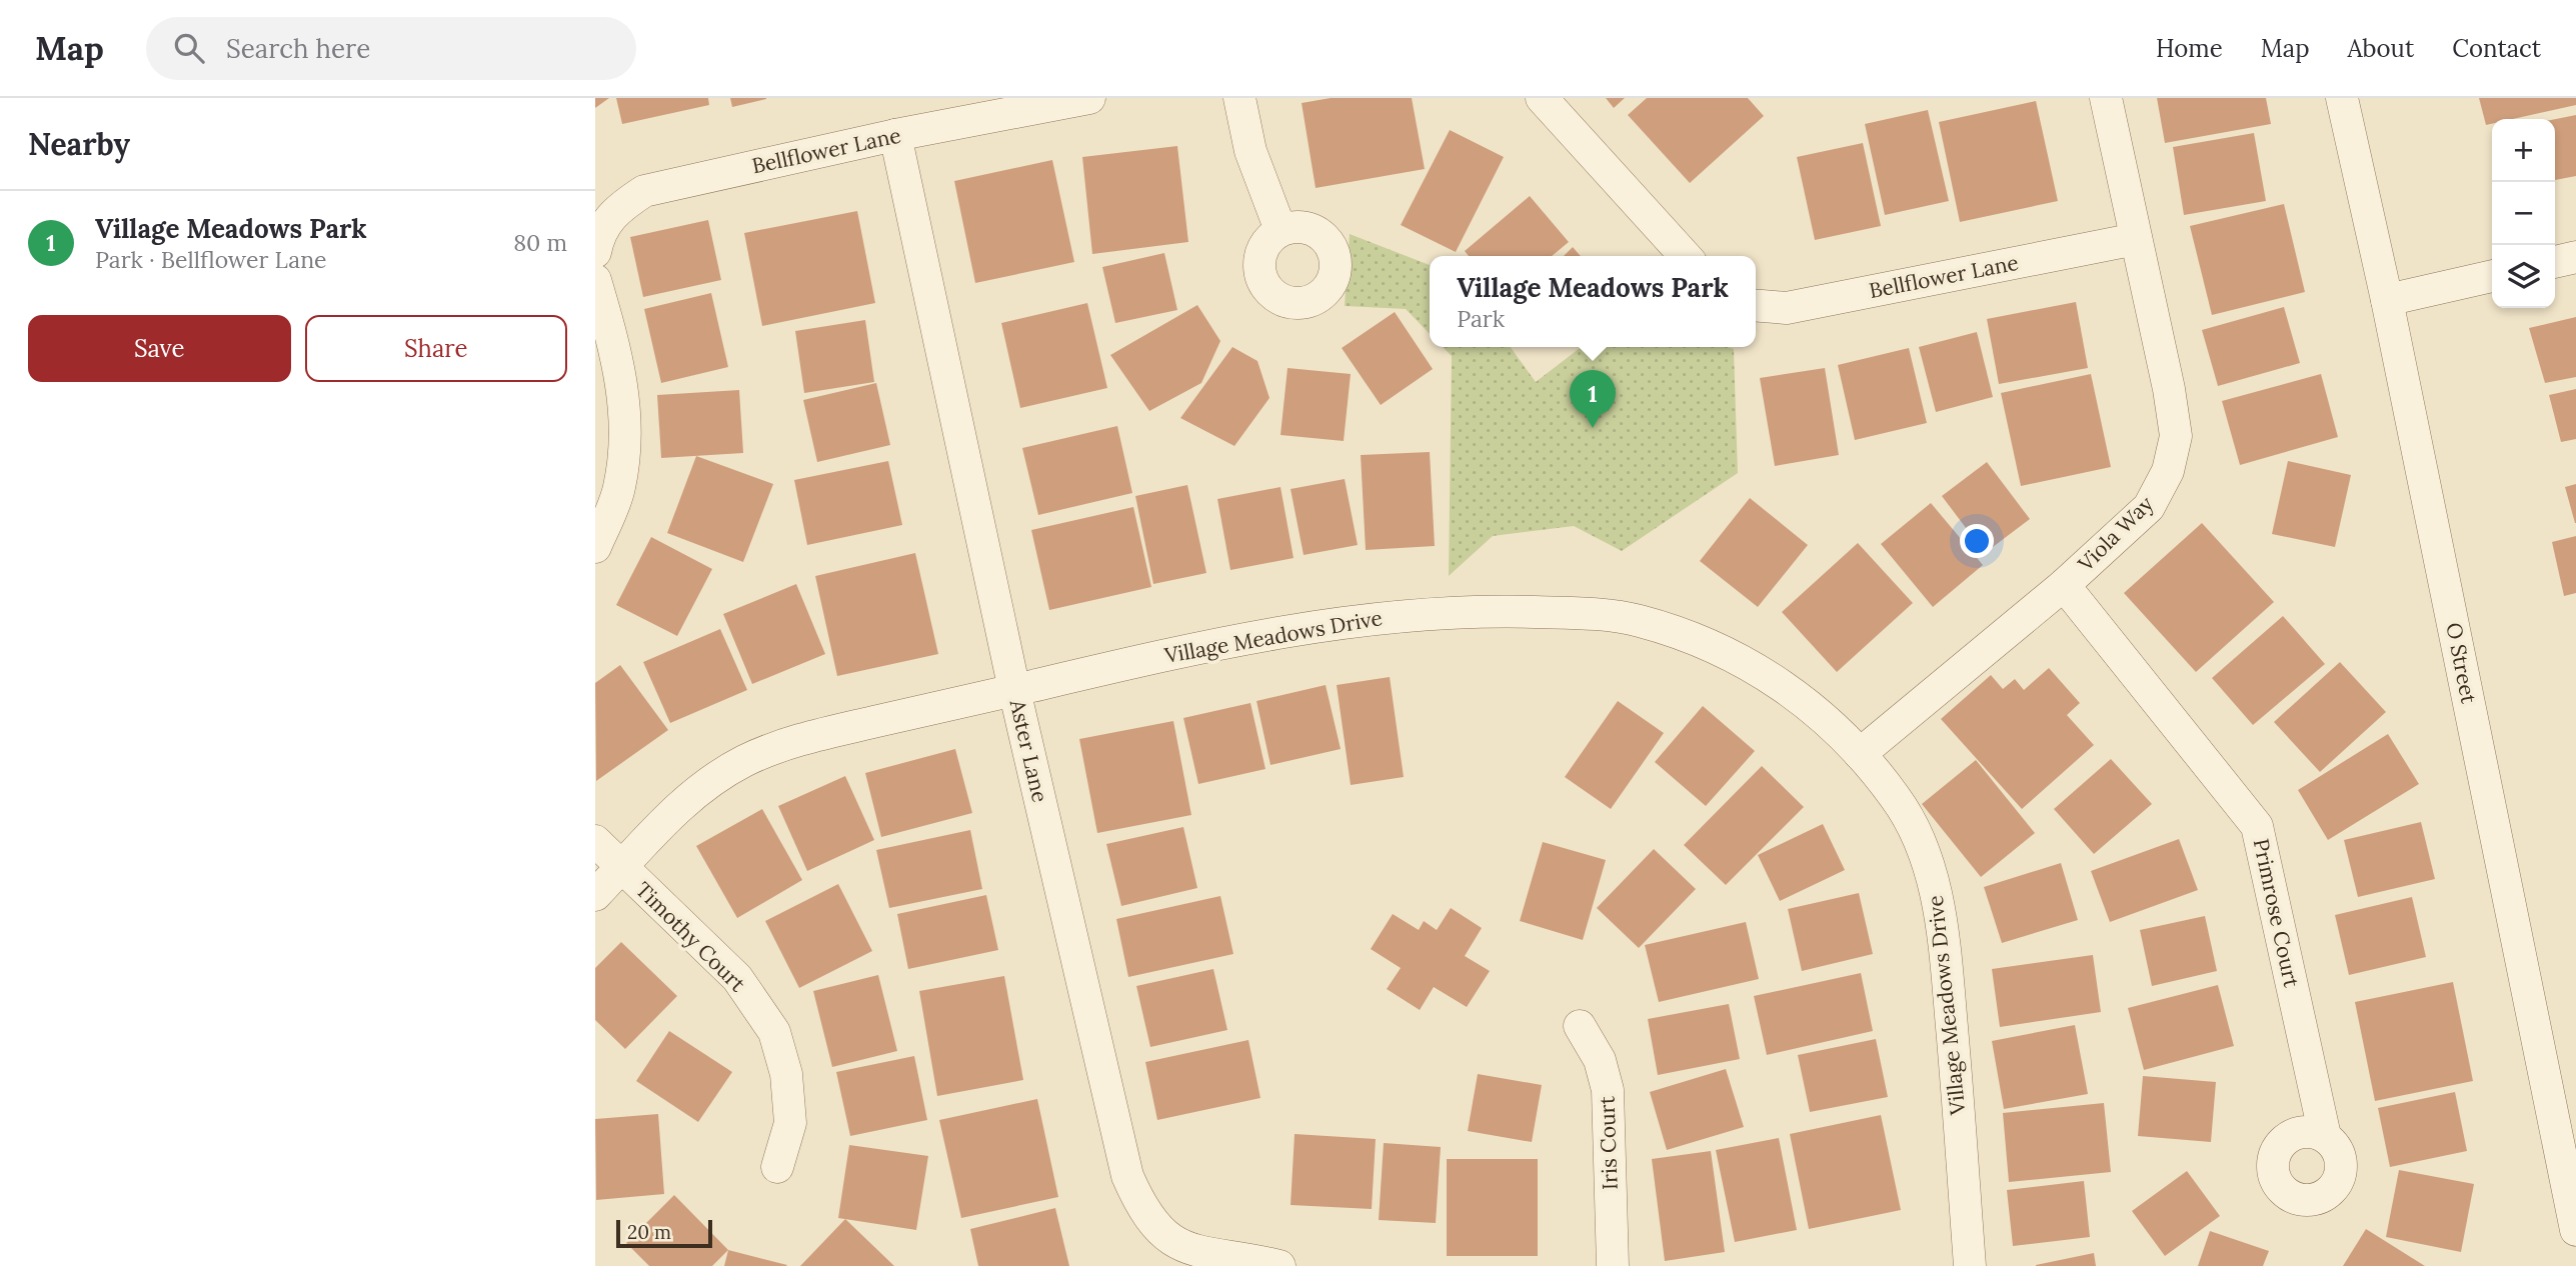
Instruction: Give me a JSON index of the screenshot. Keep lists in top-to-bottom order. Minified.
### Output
{"streets":{"street":["Bellflower Lane","Viola Way","Village Meadows Drive","O Street","Aster Lane","Primrose Court","Timothy Court","Iris Court"]},"crossings":[["Bellflower Lane","Viola Way"],["Bellflower Lane","Aster Lane"],["Viola Way","Village Meadows Drive"],["Viola Way","Primrose Court"],["Village Meadows Drive","Aster Lane"],["Village Meadows Drive","Timothy Court"]],"scale_bar":"20 m","page":{"header":"Map","search":"Search here","nav":["Home","Map","About","Contact"],"heading":"Nearby","map_buttons":["+","−"],"list":[{"mark":"1","name":"Village Meadows Park","note":"Park · Bellflower Lane","value":"80 m"}],"popup":["Village Meadows Park","Park"],"buttons":["Save","Share"],"pins":"1","scale":"20 m"}}
